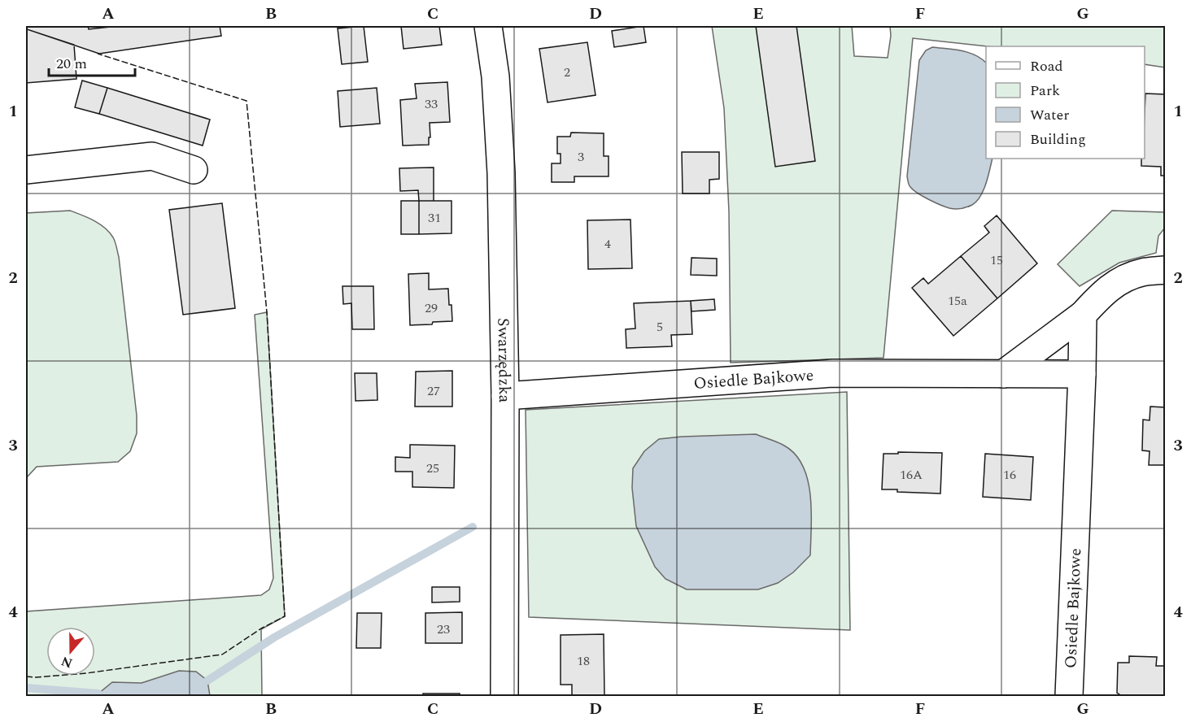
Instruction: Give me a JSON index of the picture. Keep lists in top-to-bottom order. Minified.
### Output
{"streets":{"street":["Swarzędzka","Osiedle Bajkowe"]},"crossings":[["Swarzędzka","Osiedle Bajkowe"]],"house_numbers":["2","33","3","31","4","15","15a","29","5","27","25","16A","16","23","18"],"legend":["Road","Park","Water","Building"],"scale_bar":"20 m","north":"bottom","grid":{"columns":["A","B","C","D","E","F","G"],"rows":["1","2","3","4"]}}
